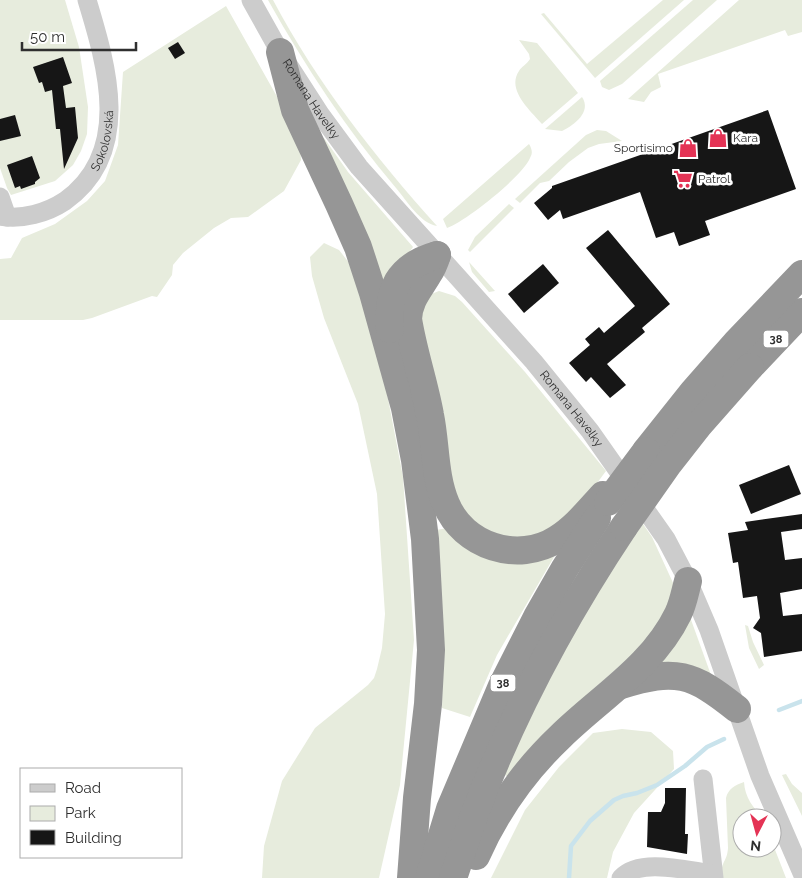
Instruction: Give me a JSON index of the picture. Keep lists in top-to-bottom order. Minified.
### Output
{"streets":{"highway":["38"],"street":["Romana Havelky","Sokolovská"]},"places":{"shop":["Kara","Sportisimo"],"supermarket":["Patrol"]},"legend":["Road","Park","Building"],"scale_bar":"50 m","north":"bottom"}
